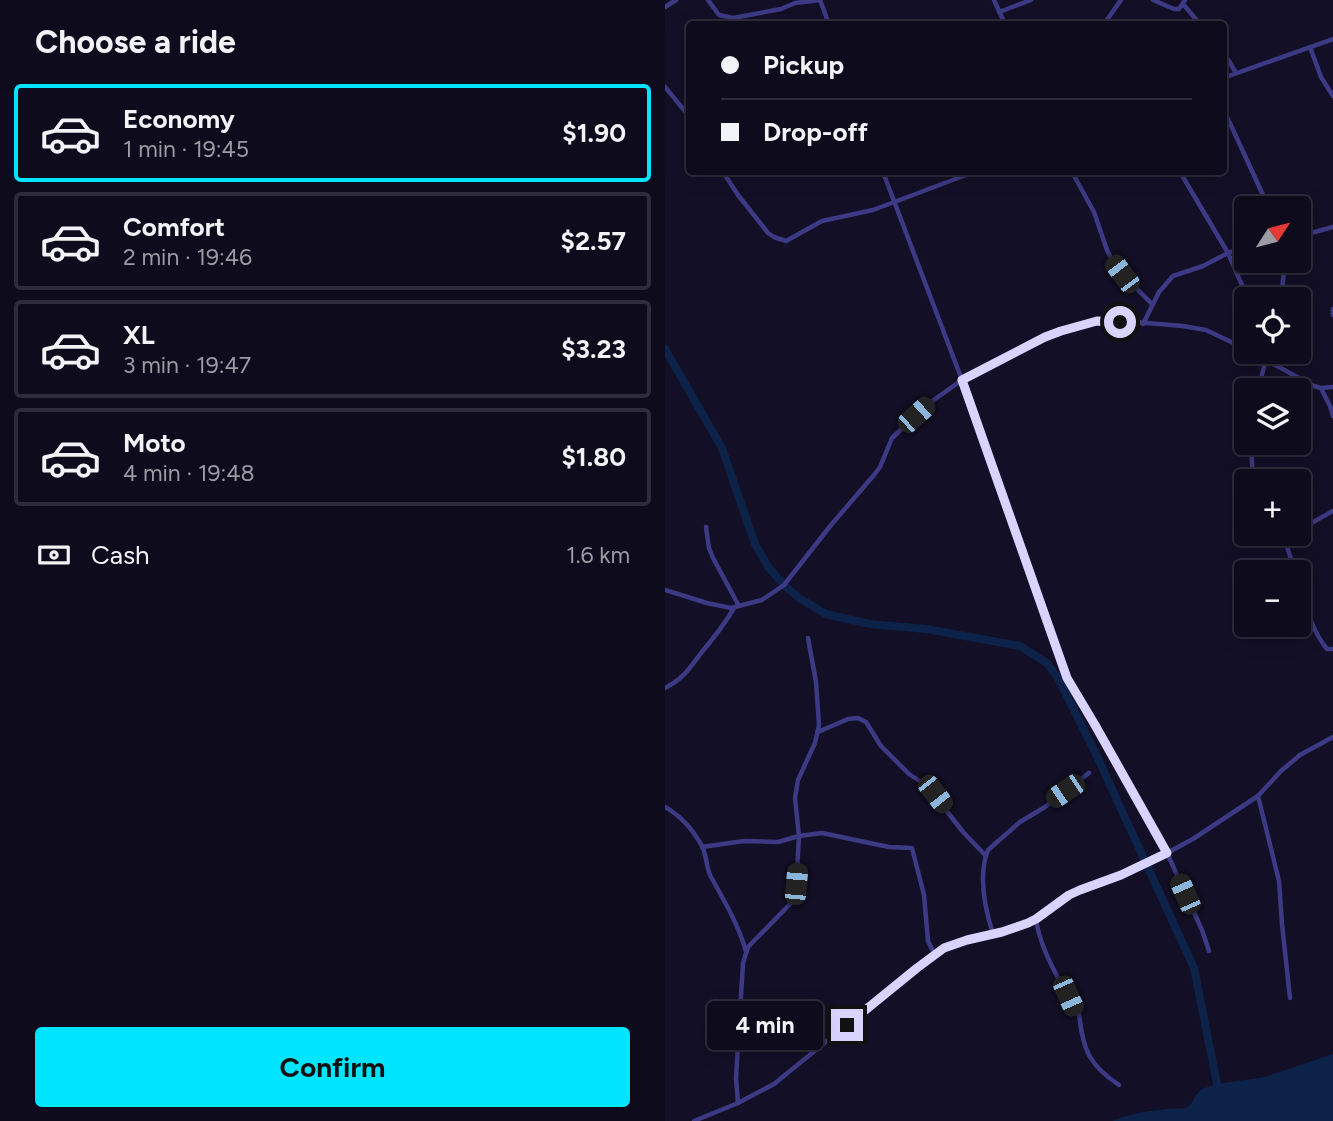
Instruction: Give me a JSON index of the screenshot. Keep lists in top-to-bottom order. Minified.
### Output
{"north":"top right","page":{"heading":"Choose a ride","banner":["Pickup","Drop-off"],"list":[{"name":"Economy","note":"1 min · 19:45","value":"$1.90"},{"name":"Comfort","note":"2 min · 19:46","value":"$2.57"},{"name":"XL","note":"3 min · 19:47","value":"$3.23"},{"name":"Moto","note":"4 min · 19:48","value":"$1.80"}],"map_buttons":["+","−"],"pay":["Cash","1.6 km"],"bubble":"4 min","buttons":"Confirm"}}
